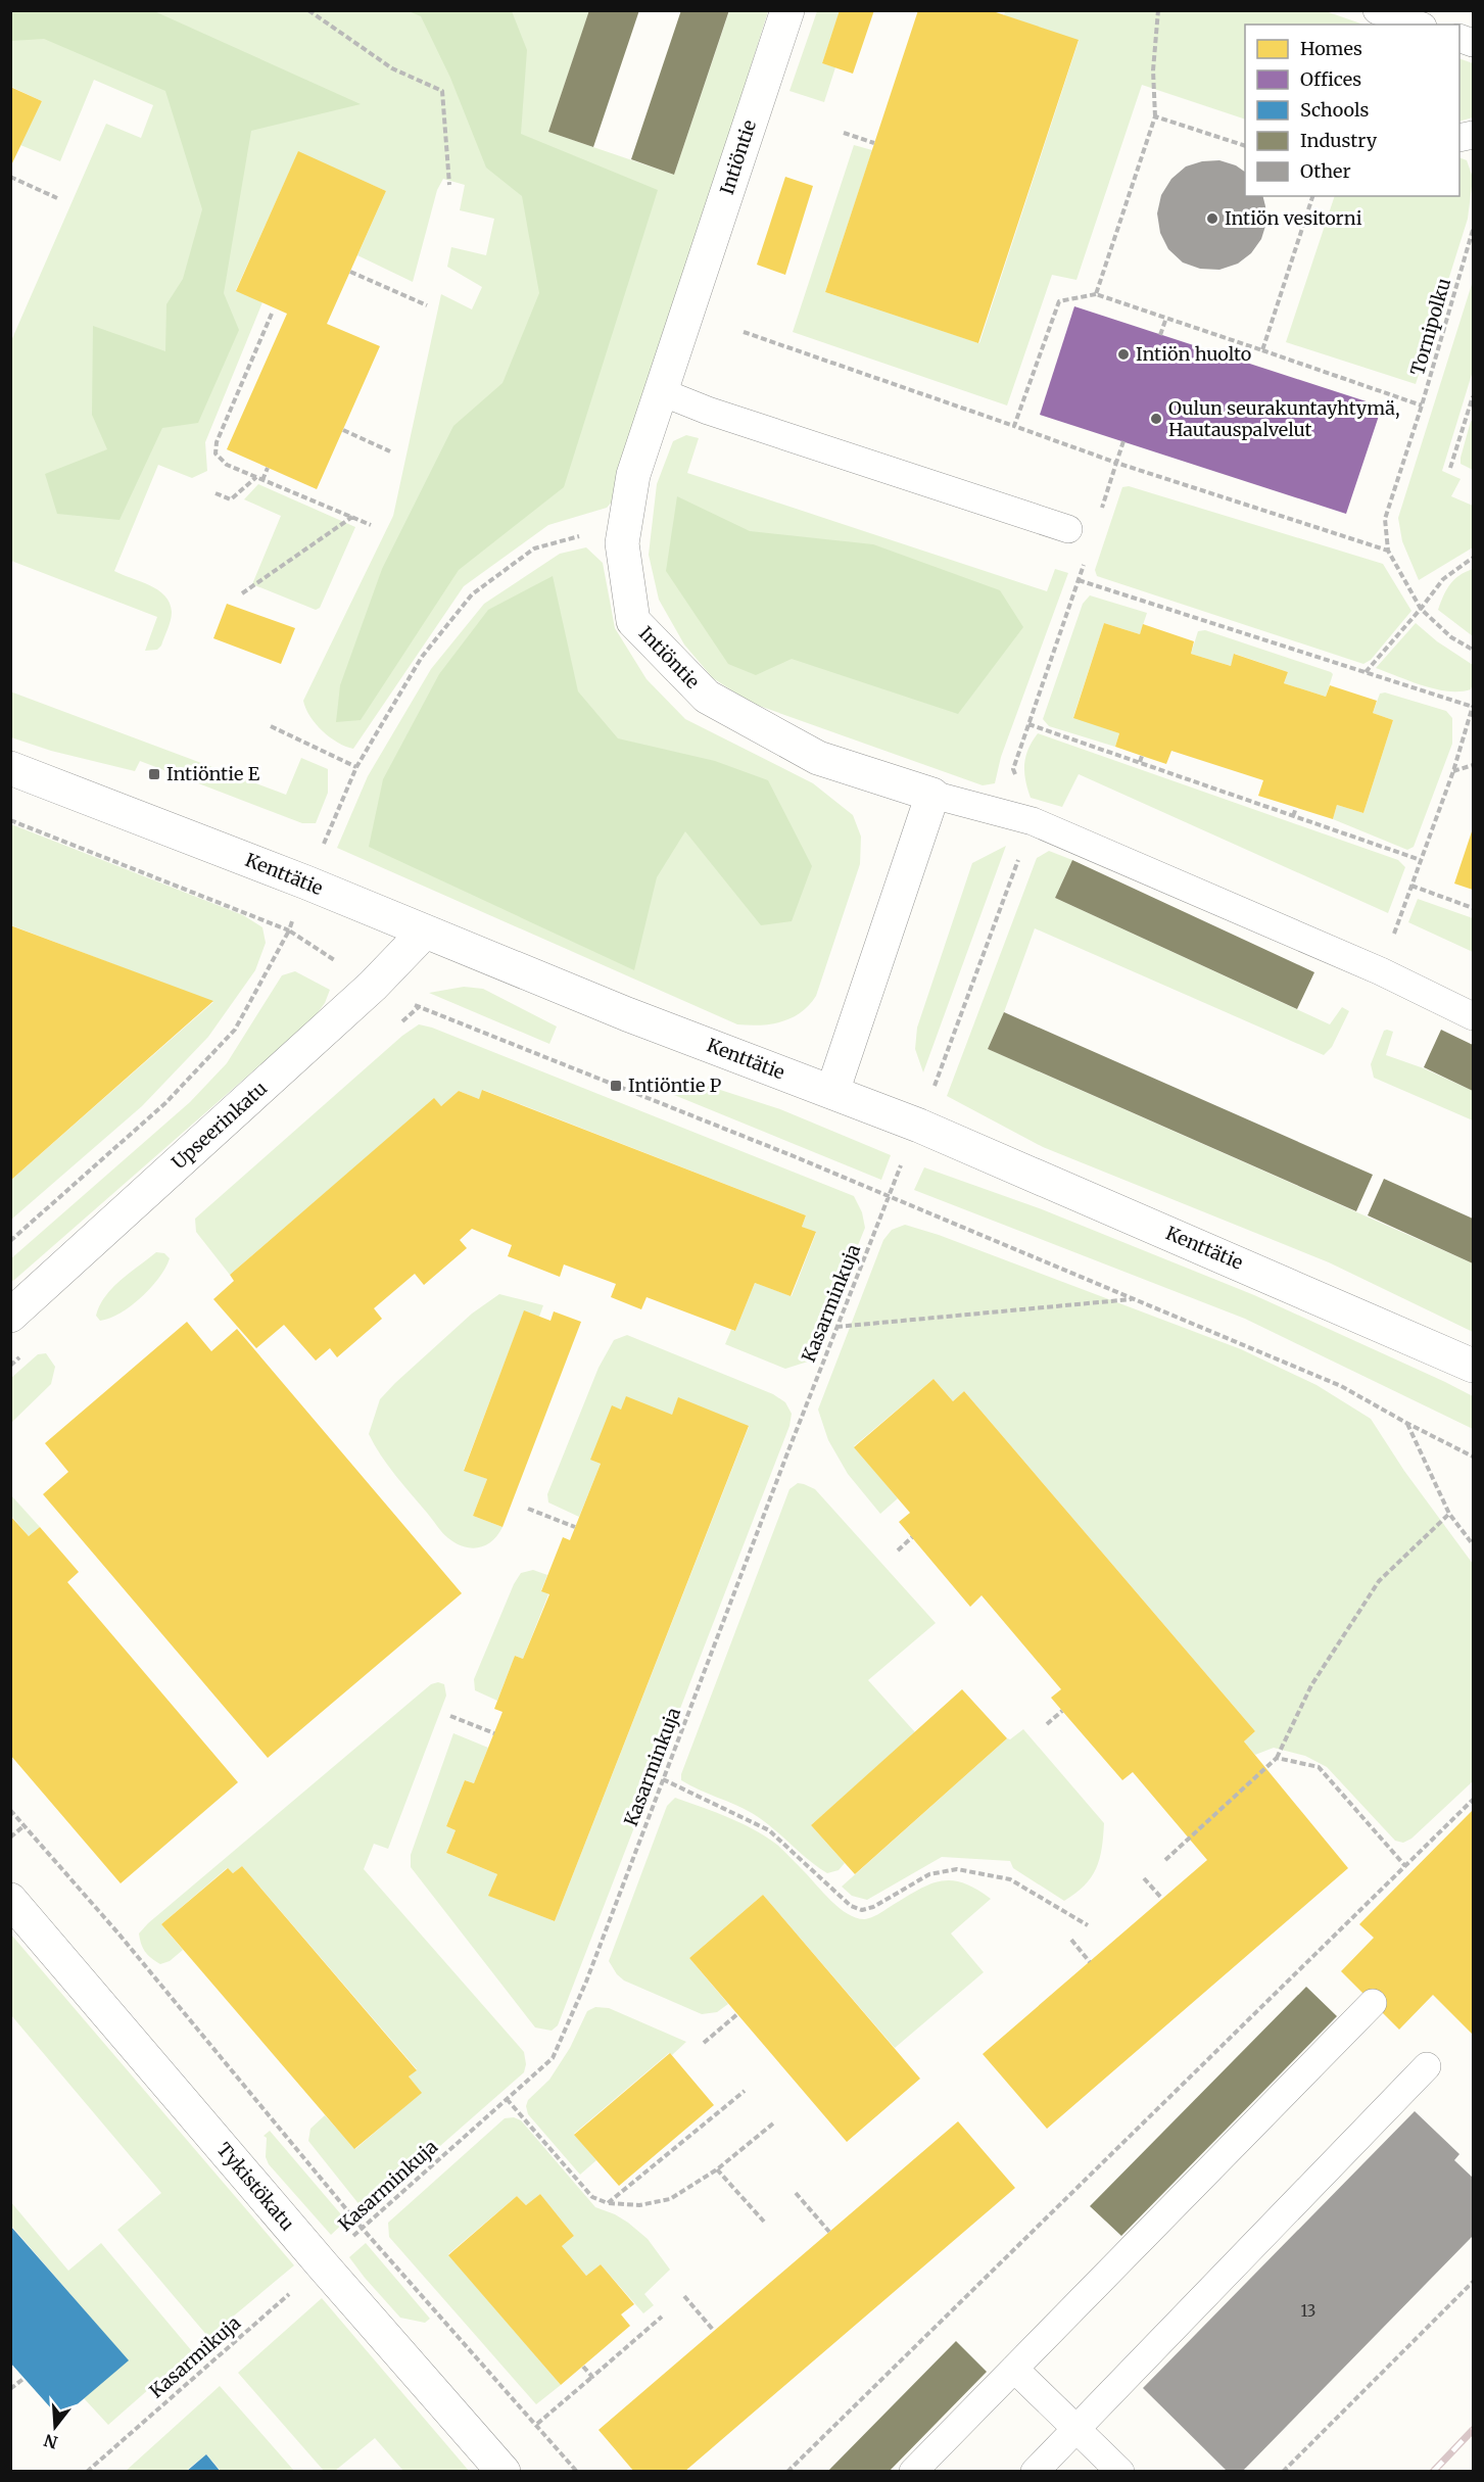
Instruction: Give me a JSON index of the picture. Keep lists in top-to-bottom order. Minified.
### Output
{"streets":{"street":["Intiöntie","Kenttätie","Upseerinkatu","Tykistökatu"],"path":["Tornipolku","Kasarminkuja","Kasarmikuja"]},"crossings":[["Kenttätie","Upseerinkatu"],["Kenttätie","Kasarminkuja"],["Kasarminkuja","Tykistökatu"],["Kasarminkuja","Kasarmikuja"],["Tykistökatu","Kasarmikuja"]],"places":{"other":["Intiön vesitorni","Intiön huolto","Oulun seurakuntayhtymä, Hautauspalvelut"],"transit":["Intiöntie E","Intiöntie P"]},"house_numbers":["13"],"legend":["Homes","Offices","Schools","Industry","Other"],"north":"bottom"}
